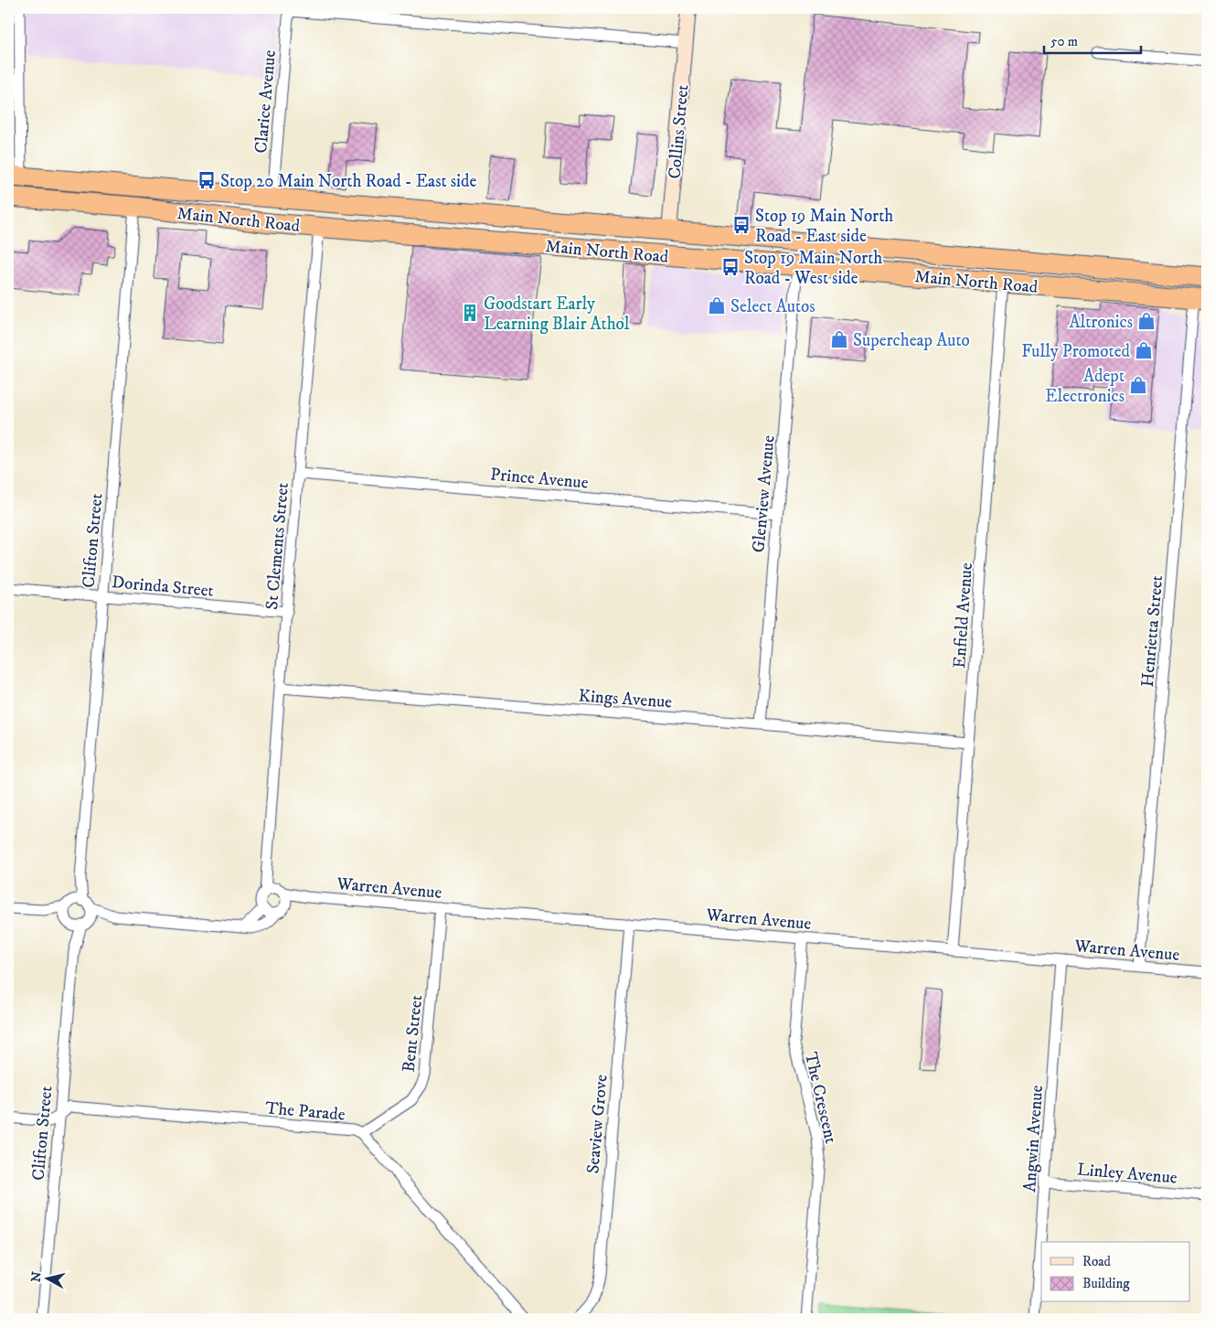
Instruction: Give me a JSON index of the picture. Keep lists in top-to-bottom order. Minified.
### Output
{"streets":{"highway":["Collins Street","Main North Road"],"street":["Clarice Avenue","Prince Avenue","Glenview Avenue","Clifton Street","St Clements Street","Dorinda Street","Enfield Avenue","Henrietta Street","Kings Avenue","Warren Avenue","Bent Street","The Crescent","The Parade","Seaview Grove","Angwin Avenue","Linley Avenue"]},"crossings":[["Clarice Avenue","Main North Road"],["Collins Street","Main North Road"],["Main North Road","Glenview Avenue"],["Main North Road","Clifton Street"],["Main North Road","St Clements Street"],["Main North Road","Enfield Avenue"],["Main North Road","Henrietta Street"],["Prince Avenue","Glenview Avenue"],["Prince Avenue","St Clements Street"],["Glenview Avenue","Kings Avenue"],["Clifton Street","Dorinda Street"],["Clifton Street","Warren Avenue"],["Clifton Street","The Parade"],["St Clements Street","Dorinda Street"],["St Clements Street","Kings Avenue"],["St Clements Street","Warren Avenue"],["Enfield Avenue","Kings Avenue"],["Enfield Avenue","Warren Avenue"],["Henrietta Street","Warren Avenue"],["Warren Avenue","Bent Street"],["Warren Avenue","The Crescent"],["Warren Avenue","Seaview Grove"],["Warren Avenue","Angwin Avenue"],["Bent Street","The Parade"],["Angwin Avenue","Linley Avenue"]],"places":{"bus stop":["Stop 20 Main North Road - East side","Stop 19 Main North Road - East side","Stop 19 Main North Road - West side"],"shop":["Select Autos","Altronics","Supercheap Auto","Fully Promoted","Adept Electronics"],"building":["Goodstart Early Learning Blair Athol"]},"legend":["Road","Building"],"scale_bar":"50 m","north":"left"}
